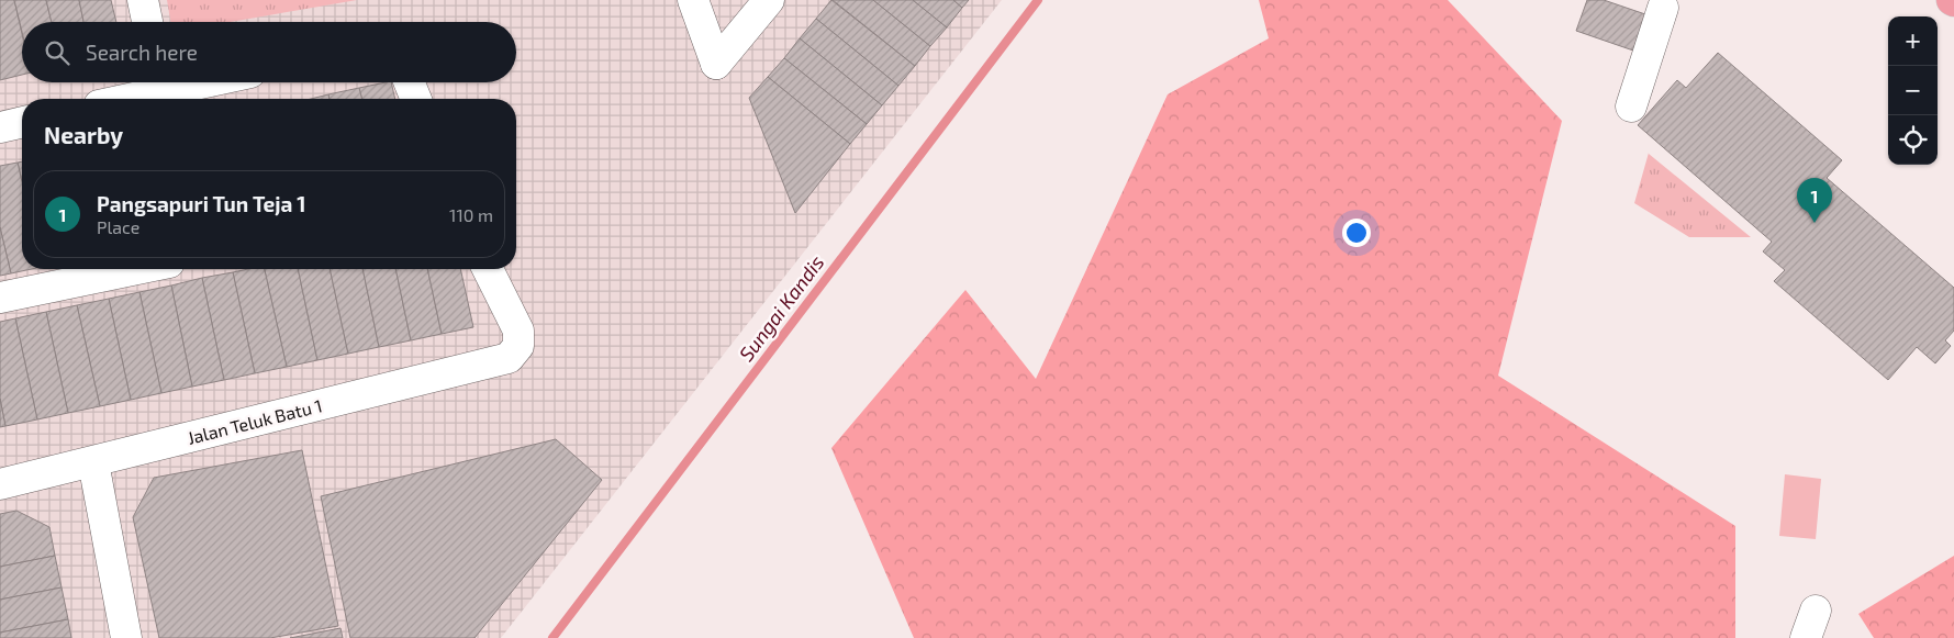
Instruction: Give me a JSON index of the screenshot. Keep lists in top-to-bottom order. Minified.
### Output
{"streets":{"street":["Jalan Teluk Batu 1"]},"water":["Sungai Kandis"],"page":{"map_buttons":["+","−"],"search":"Search here","heading":"Nearby","list":[{"mark":"1","name":"Pangsapuri Tun Teja 1","note":"Place","value":"110 m"}],"pins":"1"}}
